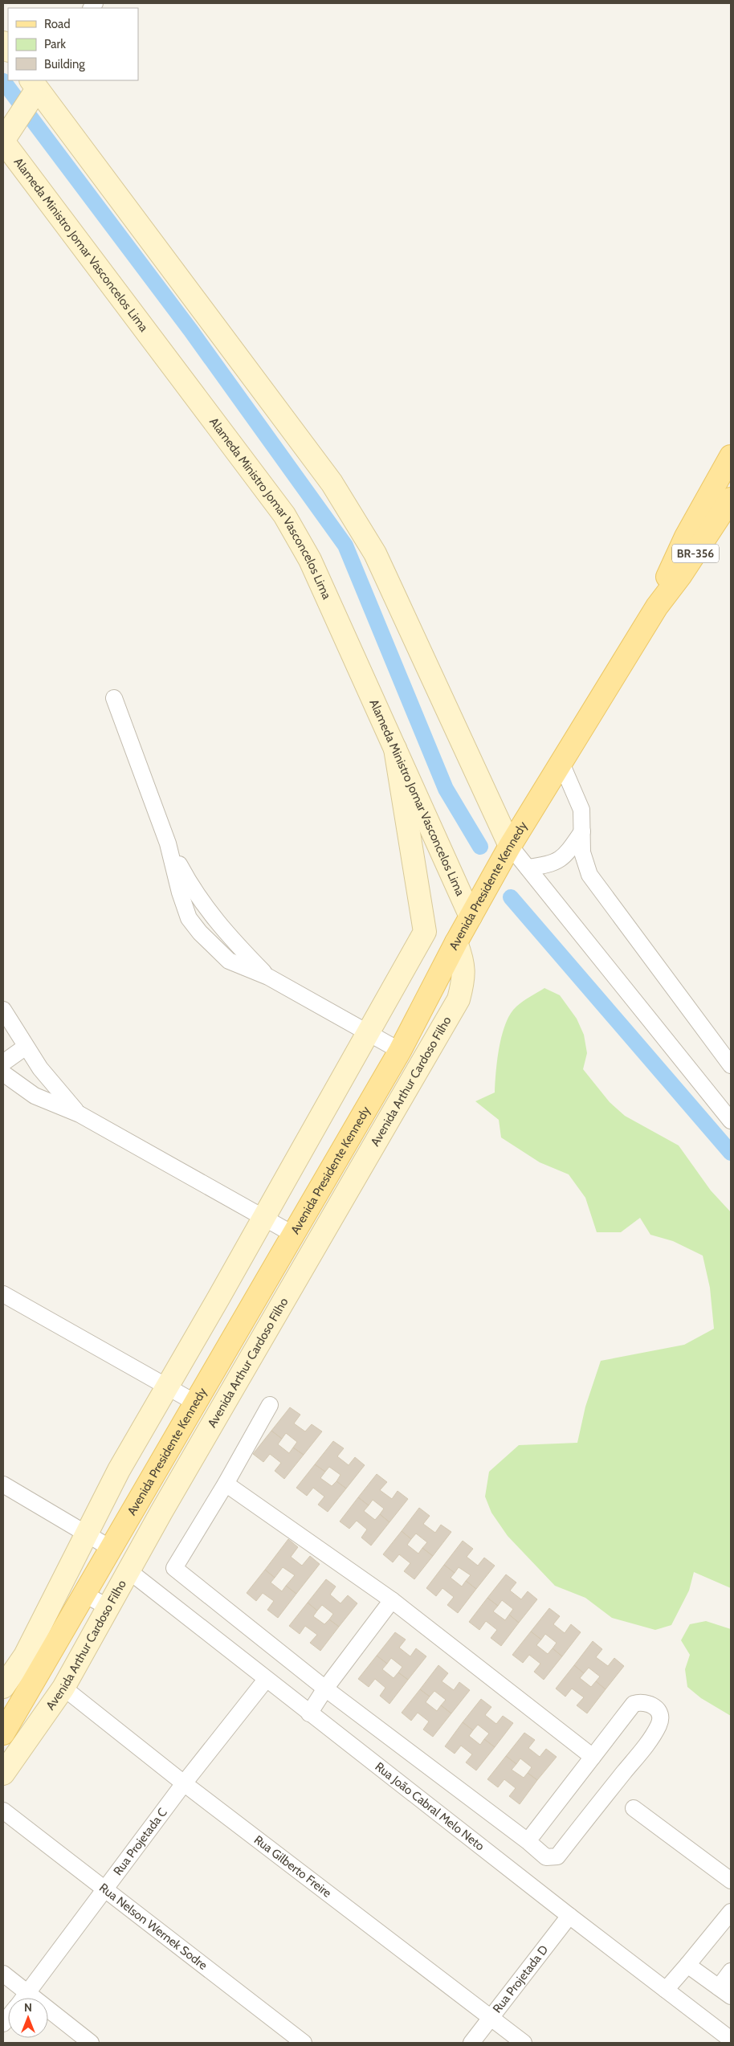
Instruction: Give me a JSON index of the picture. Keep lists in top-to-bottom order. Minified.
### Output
{"streets":{"main road":["Alameda Ministro Jomar Vasconcelos Lima","BR-356","Avenida Presidente Kennedy","Avenida Arthur Cardoso Filho"],"street":["Rua João Cabral Melo Neto","Rua Projetada C","Rua Gilberto Freire","Rua Nelson Wernek Sodre","Rua Projetada D"]},"crossings":[["Alameda Ministro Jomar Vasconcelos Lima","Avenida Presidente Kennedy"],["Avenida Presidente Kennedy","Avenida Arthur Cardoso Filho"],["Avenida Arthur Cardoso Filho","Rua João Cabral Melo Neto"],["Avenida Arthur Cardoso Filho","Rua Gilberto Freire"],["Rua João Cabral Melo Neto","Rua Projetada C"],["Rua João Cabral Melo Neto","Rua Projetada D"],["Rua Projetada C","Rua Gilberto Freire"],["Rua Projetada C","Rua Nelson Wernek Sodre"],["Rua Gilberto Freire","Rua Projetada D"]],"legend":["Road","Park","Building"],"north":"top"}
